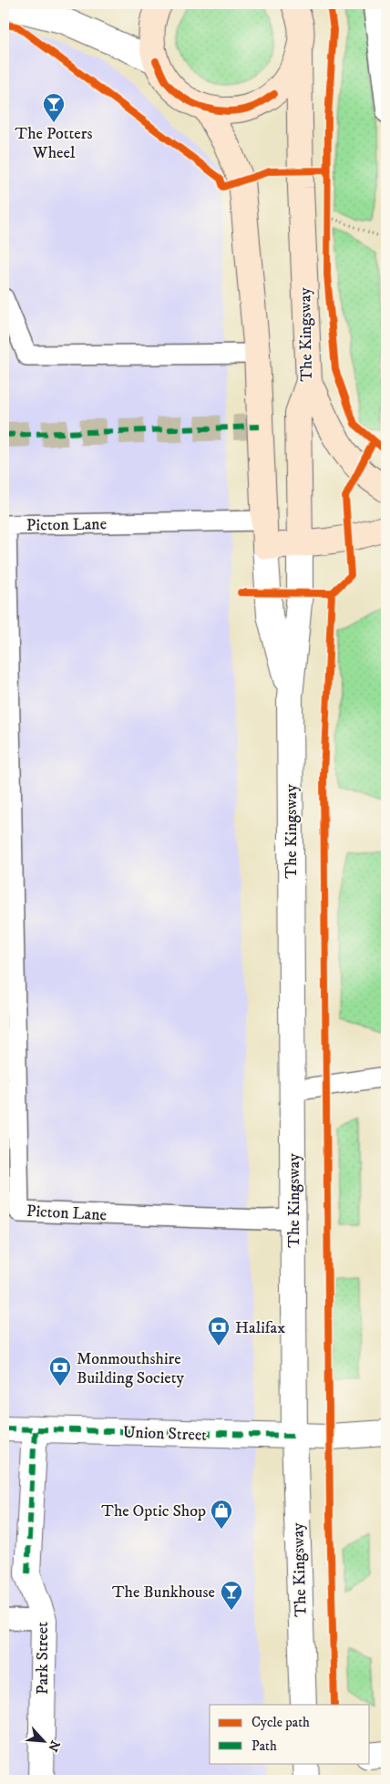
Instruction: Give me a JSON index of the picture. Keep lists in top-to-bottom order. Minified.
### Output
{"streets":{"main road":["The Kingsway"],"street":["Union Street","Park Street"],"lane":["Picton Lane"]},"crossings":[["The Kingsway","Picton Lane"],["The Kingsway","Union Street"],["Union Street","Park Street"]],"places":{"bar":["The Potters Wheel","The Bunkhouse"],"bank":["Halifax","Monmouthshire Building Society"],"shop":["The Optic Shop"]},"legend":["Cycle path","Path"],"north":"bottom right"}
